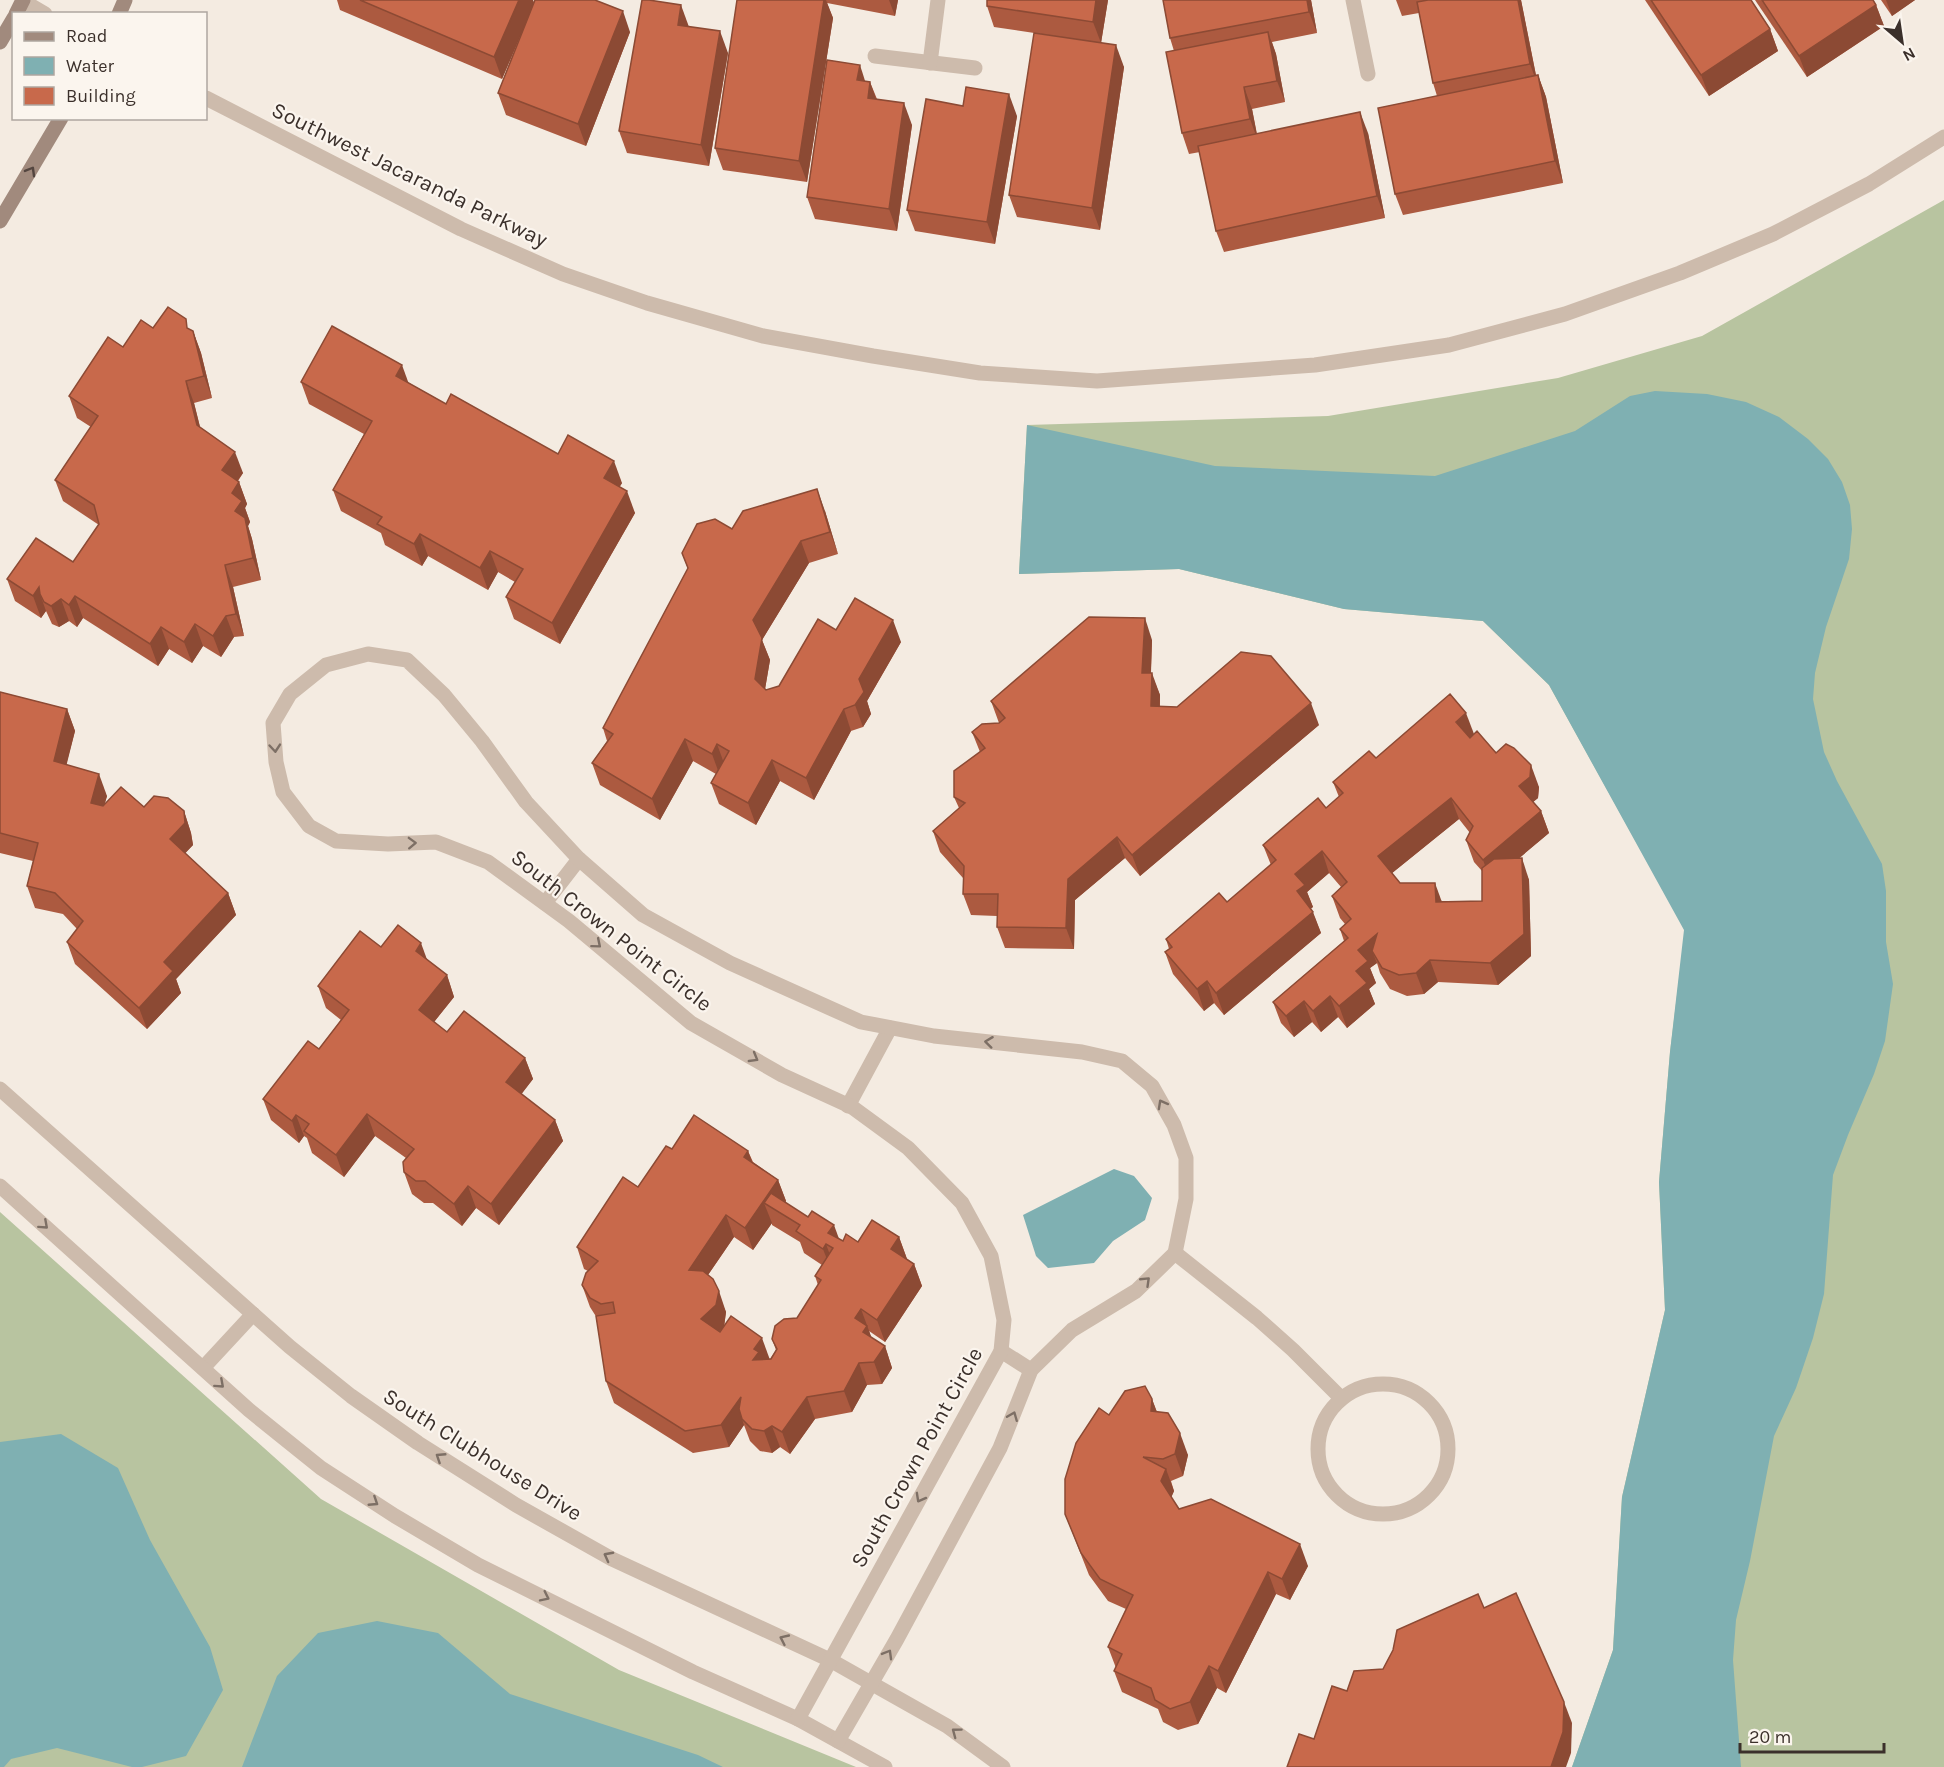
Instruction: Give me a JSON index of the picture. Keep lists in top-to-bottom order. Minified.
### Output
{"streets":{"street":["Southwest Jacaranda Parkway","South Crown Point Circle","South Clubhouse Drive"]},"crossings":[["South Crown Point Circle","South Clubhouse Drive"]],"legend":["Road","Water","Building"],"scale_bar":"20 m","north":"bottom right"}
